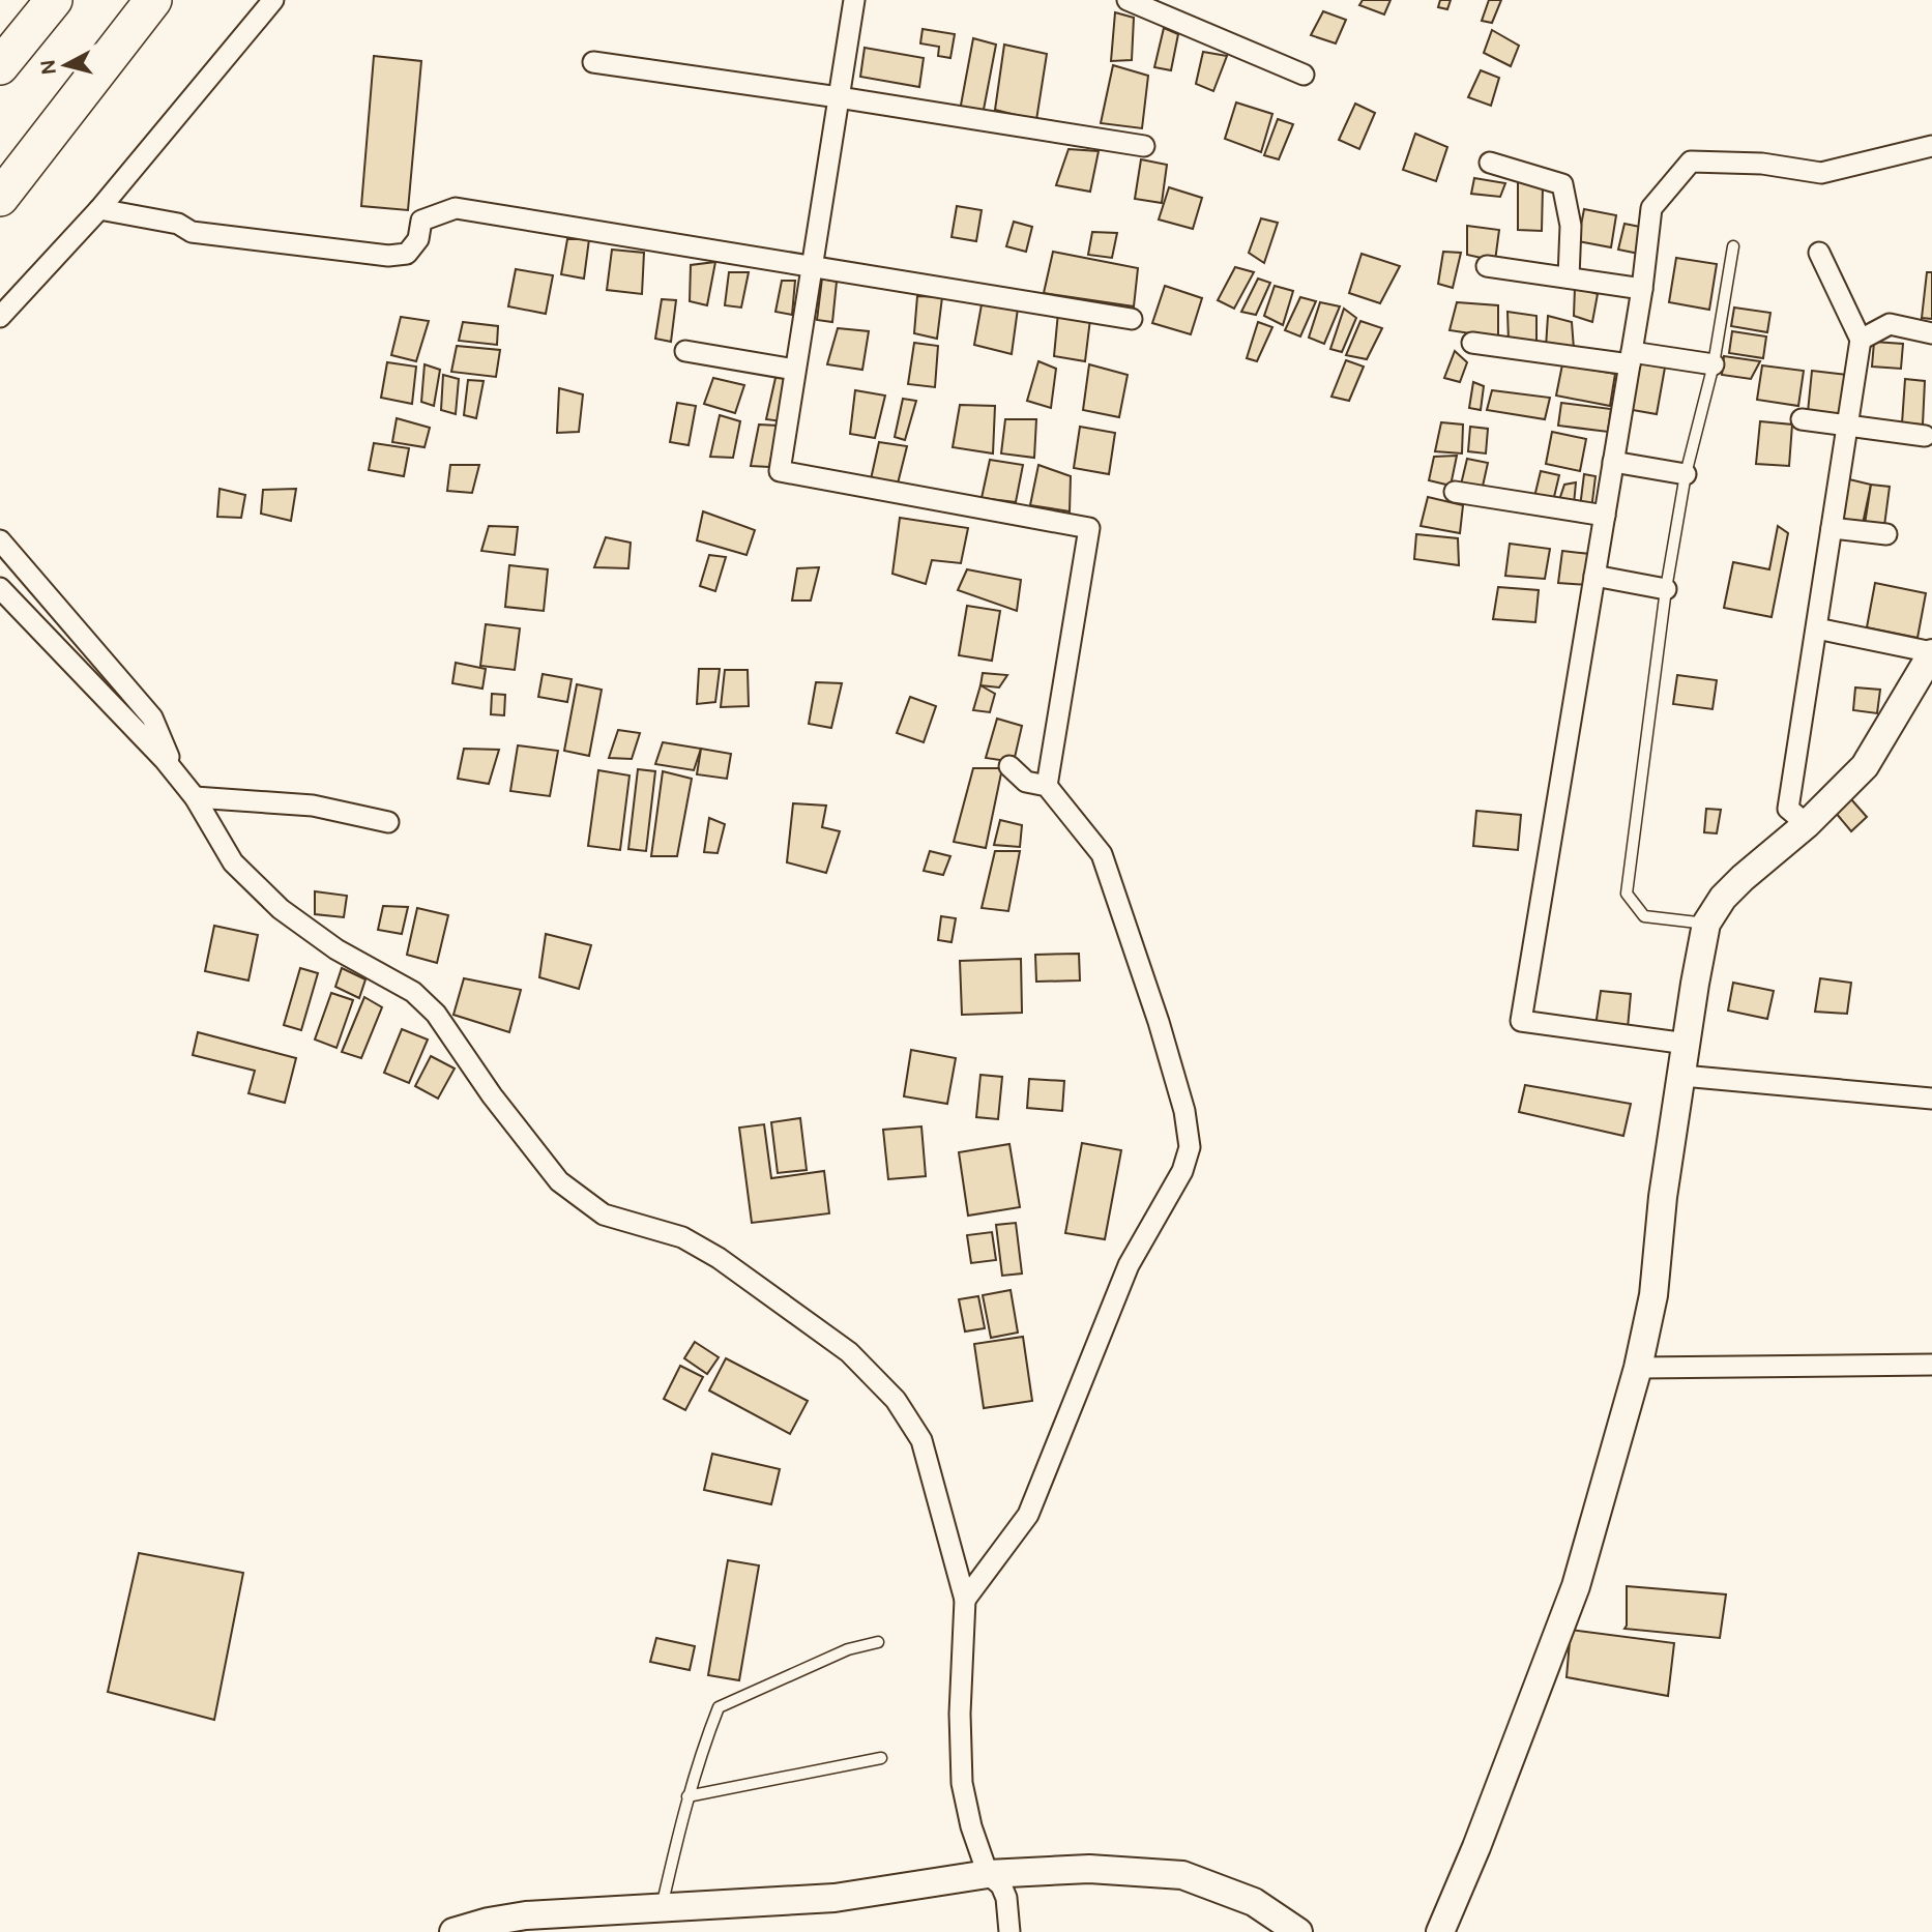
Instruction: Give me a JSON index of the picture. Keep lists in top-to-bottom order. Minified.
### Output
{"north":"left"}
